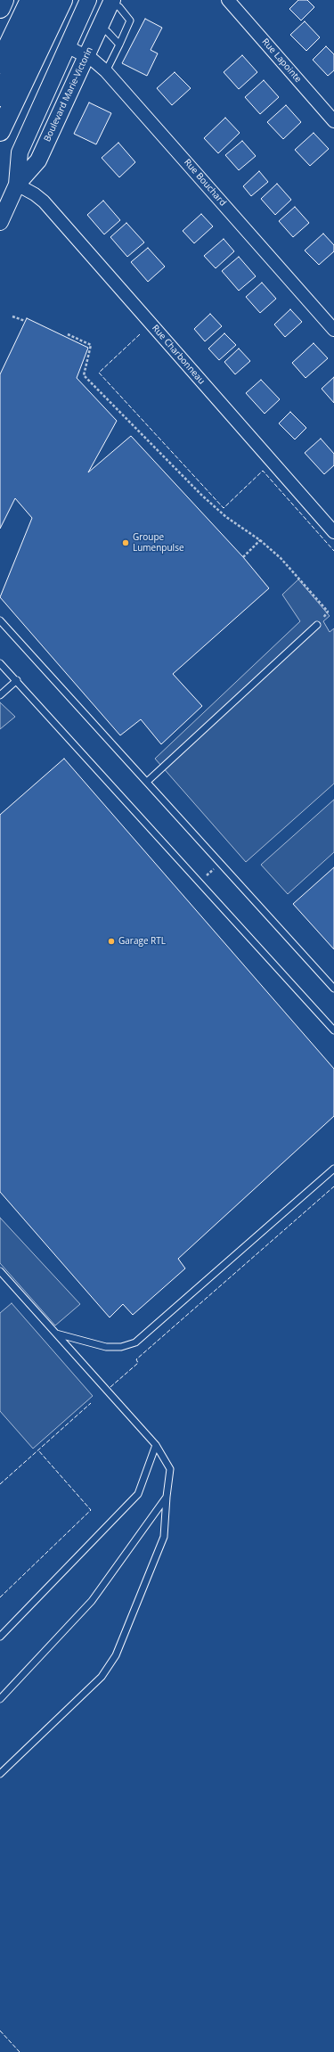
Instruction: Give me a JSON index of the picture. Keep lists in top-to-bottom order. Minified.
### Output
{"streets":{"street":["Rue Lapointe","Boulevard Marie-Victorin","Rue Bouchard","Rue Charbonneau"]},"crossings":[["Boulevard Marie-Victorin","Rue Bouchard"],["Boulevard Marie-Victorin","Rue Charbonneau"]],"places":["Groupe Lumenpulse","Garage RTL"]}
